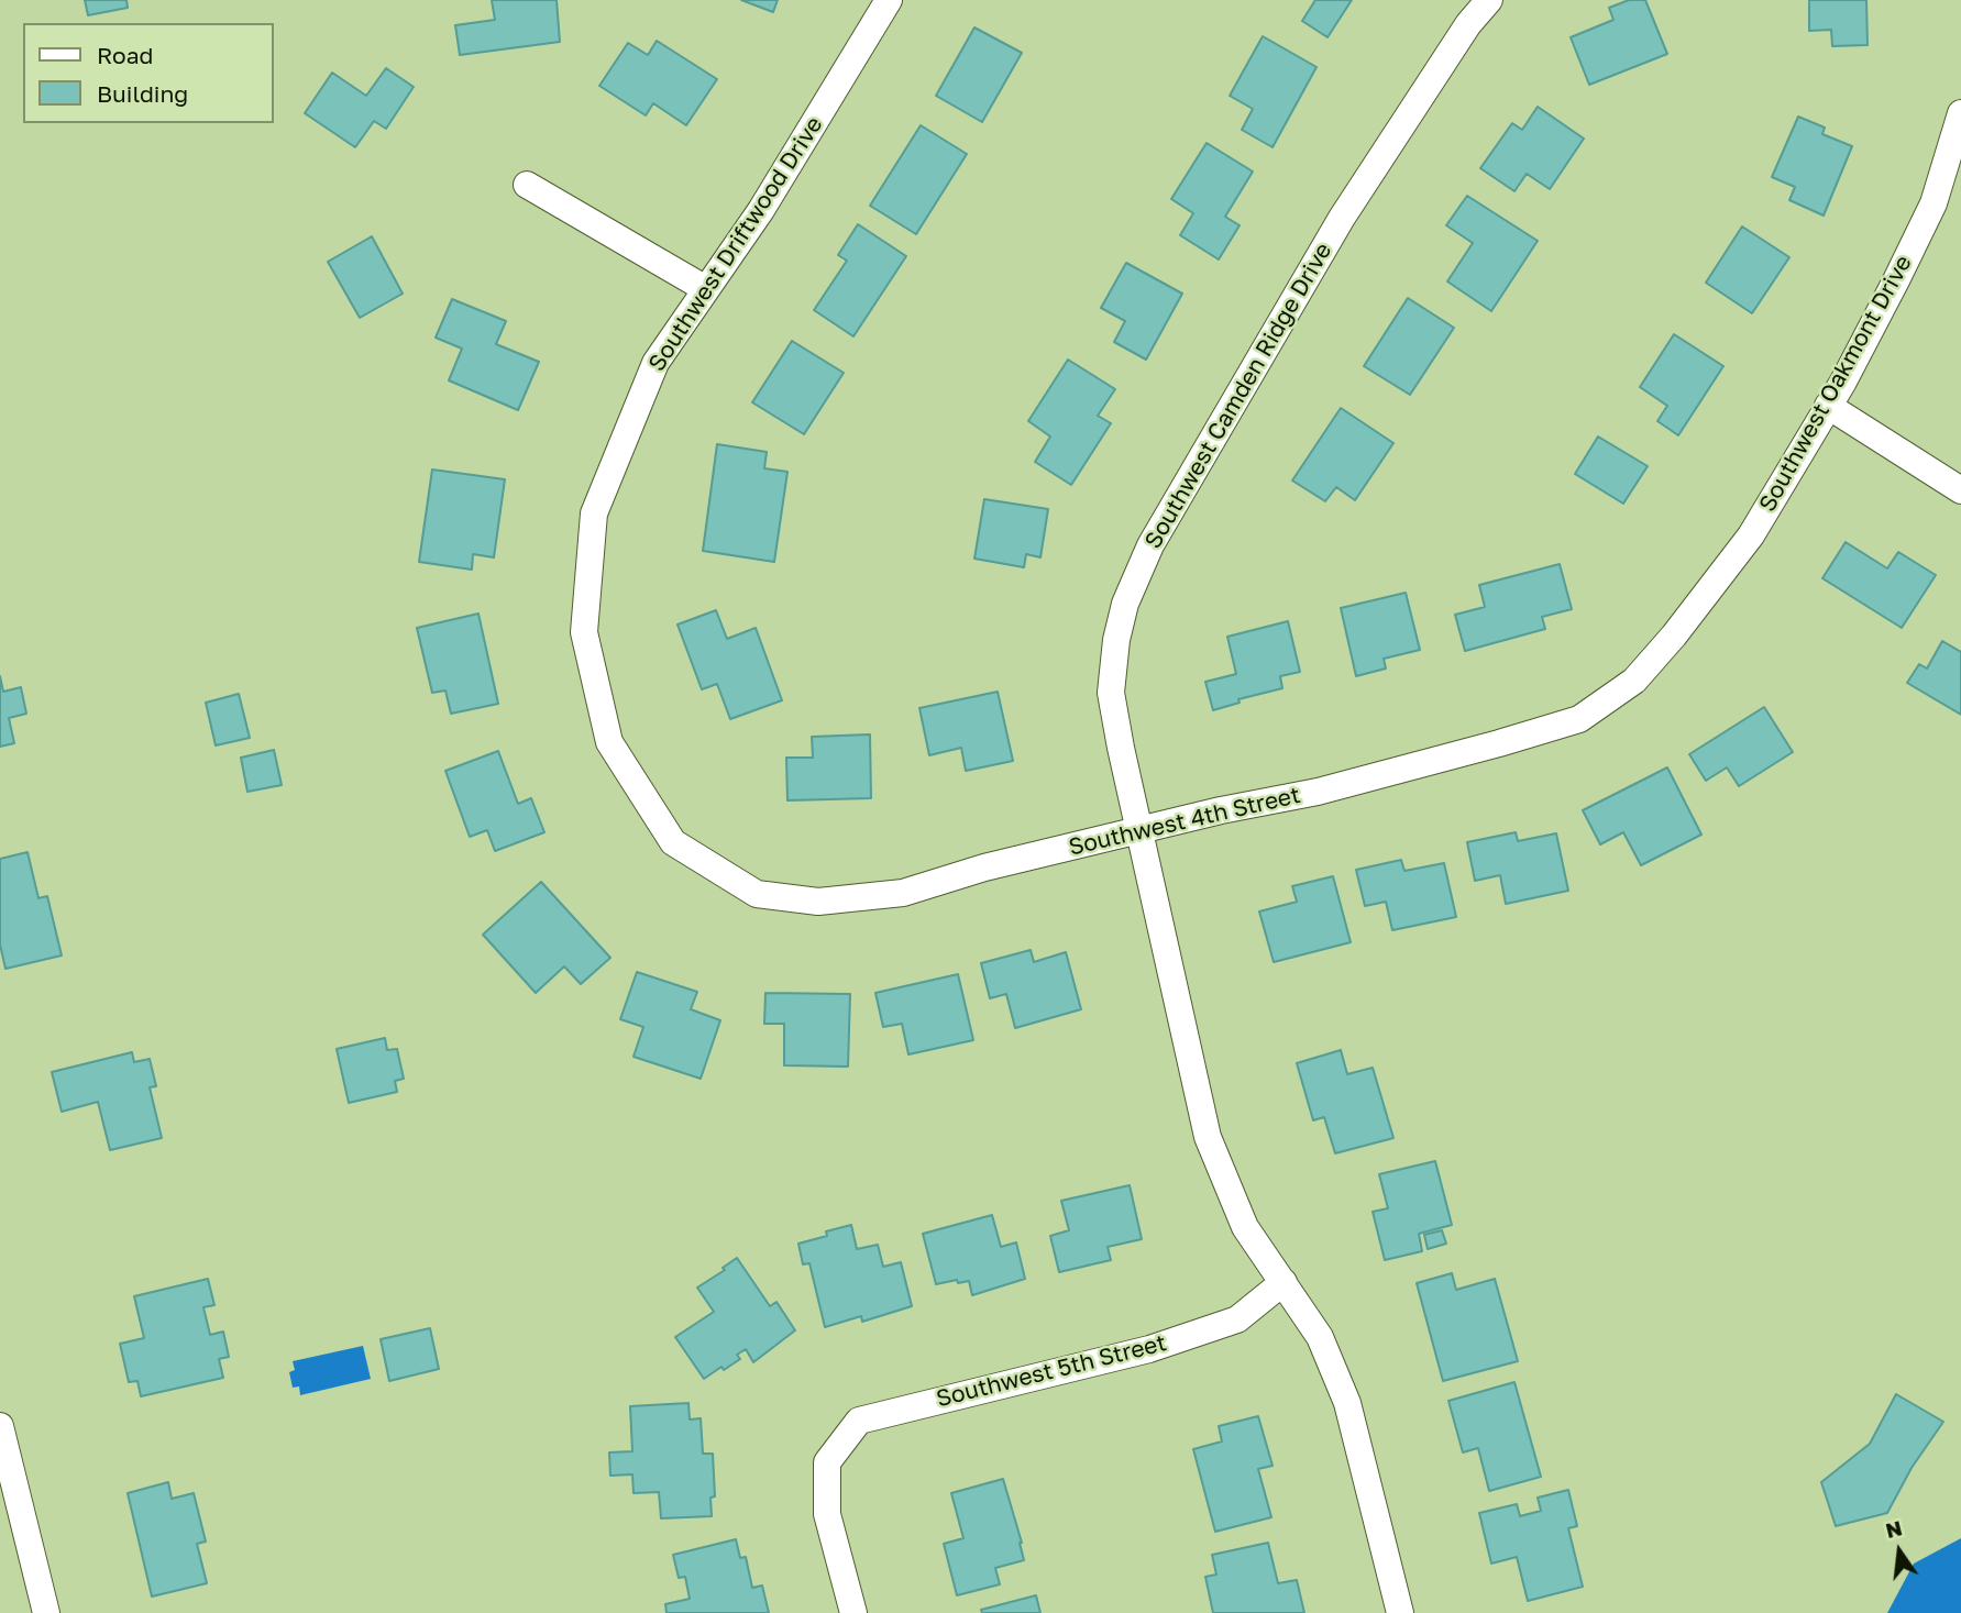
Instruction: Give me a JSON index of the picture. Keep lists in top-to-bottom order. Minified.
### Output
{"streets":{"street":["Southwest Driftwood Drive","Southwest Oakmont Drive","Southwest Camden Ridge Drive","Southwest 4th Street","Southwest 5th Street"]},"crossings":[["Southwest Driftwood Drive","Southwest 4th Street"],["Southwest Oakmont Drive","Southwest 4th Street"],["Southwest Camden Ridge Drive","Southwest 4th Street"],["Southwest Camden Ridge Drive","Southwest 5th Street"]],"legend":["Road","Building"],"north":"top"}
